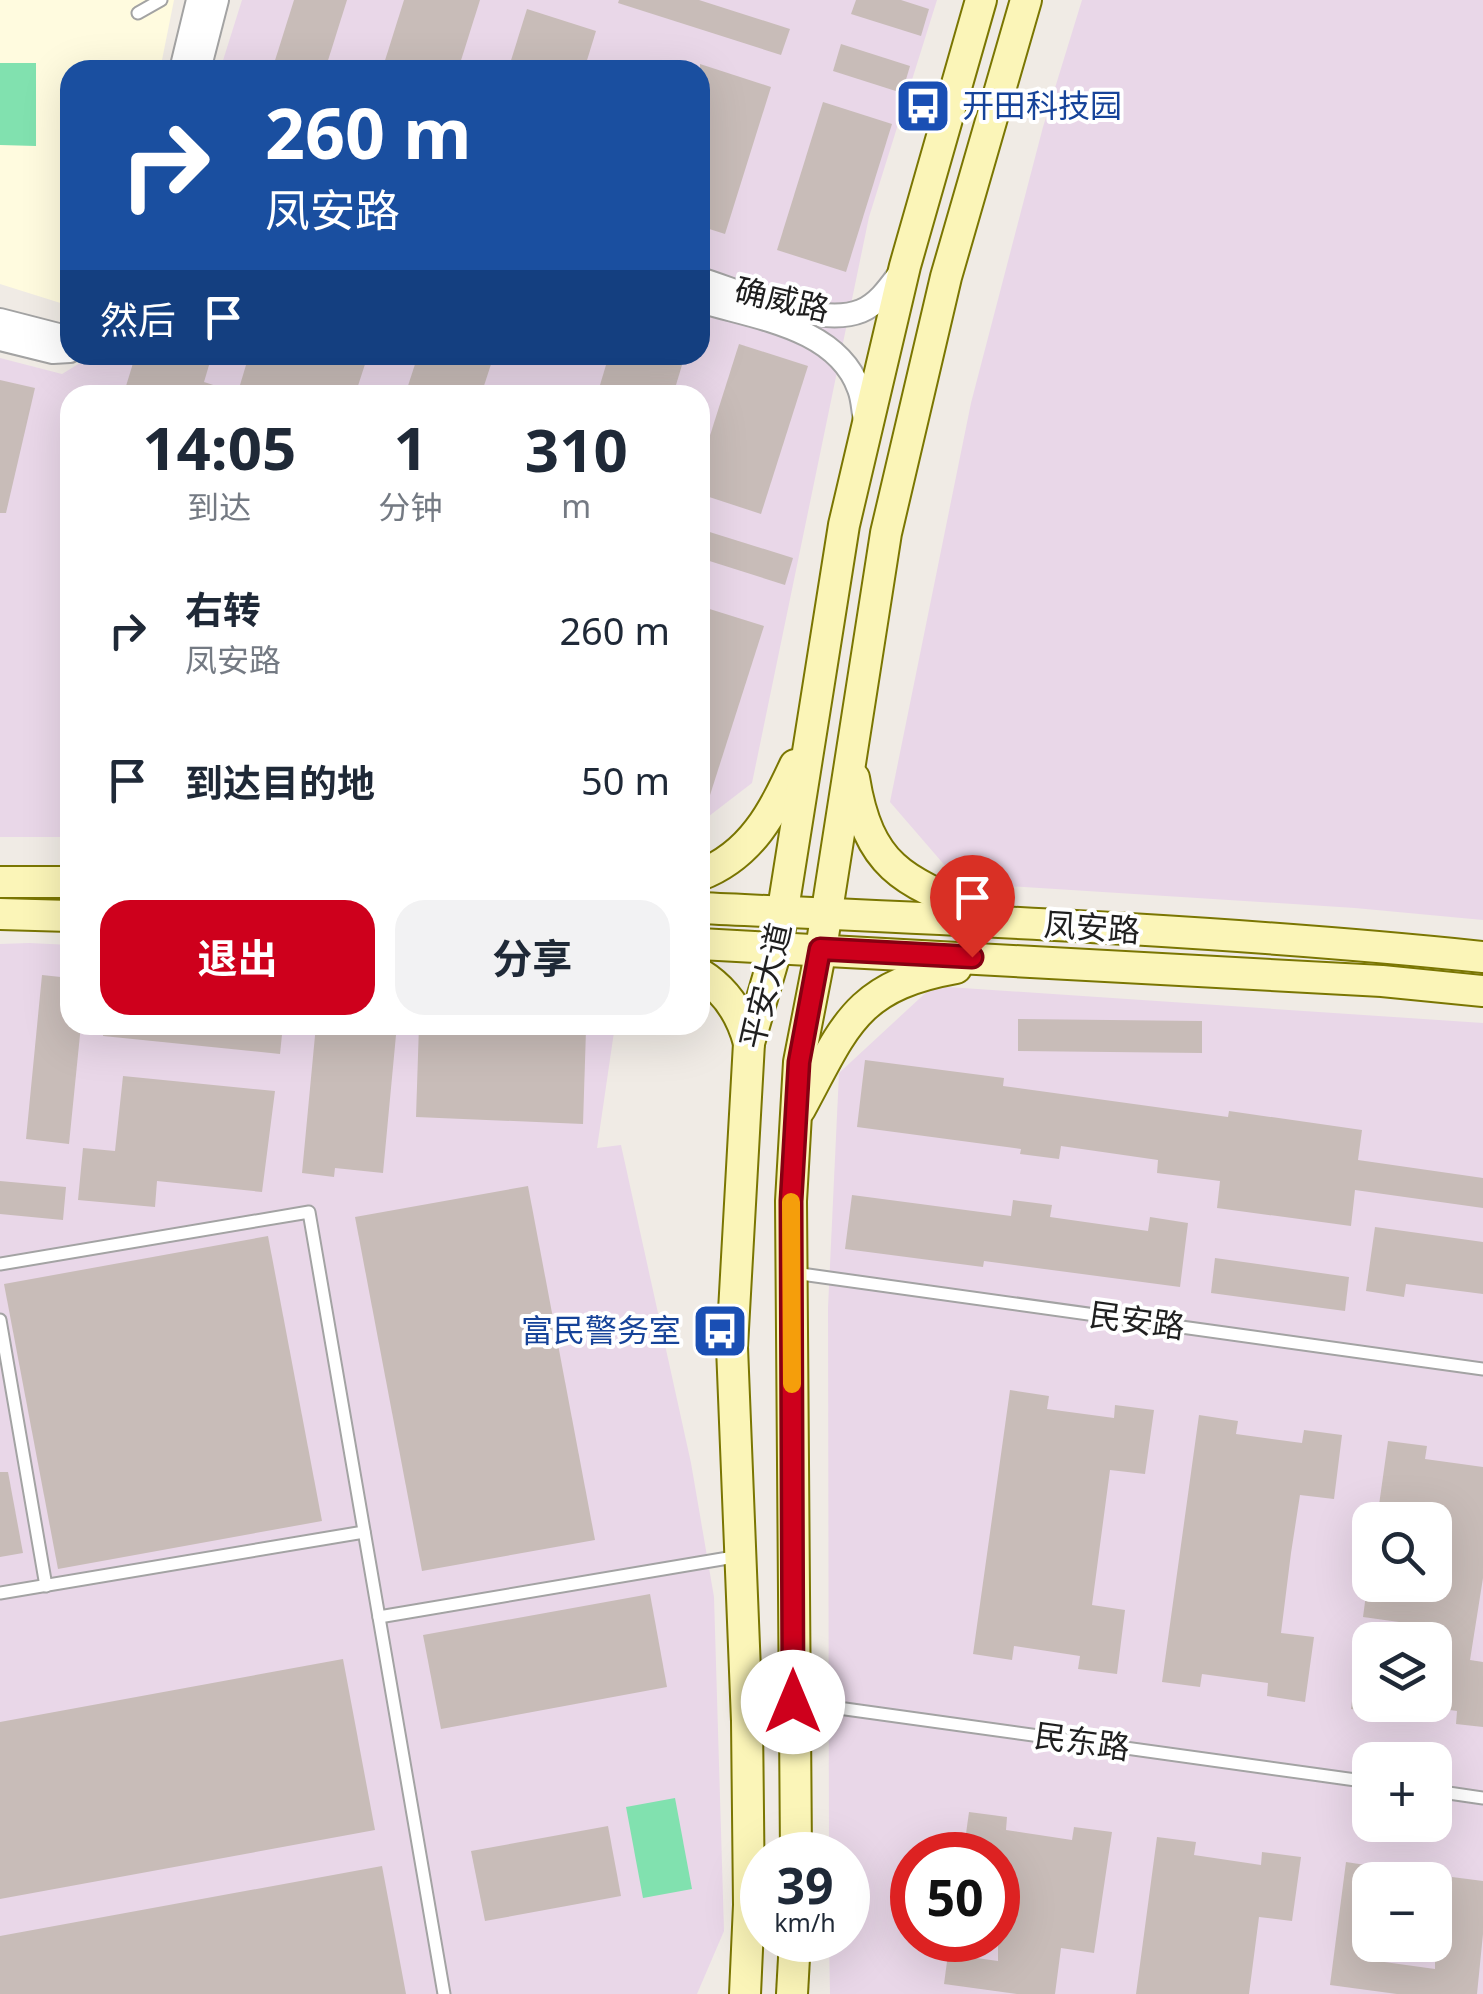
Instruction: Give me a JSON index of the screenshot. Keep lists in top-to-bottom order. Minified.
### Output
{"streets":{"main road":["凤安路","平安大道"],"street":["确威路"],"lane":["民安路","民东路"]},"crossings":[["确威路","平安大道"],["凤安路","平安大道"],["平安大道","民安路"],["平安大道","民东路"]],"places":{"bus stop":["开田科技园","富民警务室"]},"page":{"turn":["260 m","凤安路"],"then":"然后","eta":["14:05","到达","1","分钟","310","m"],"list":[{"name":"右转","note":"凤安路","value":"260 m"},{"name":"到达目的地","value":"50 m"}],"buttons":["退出","分享"],"map_buttons":["+","−"],"speed":"39 km/h","limit":"50"}}
